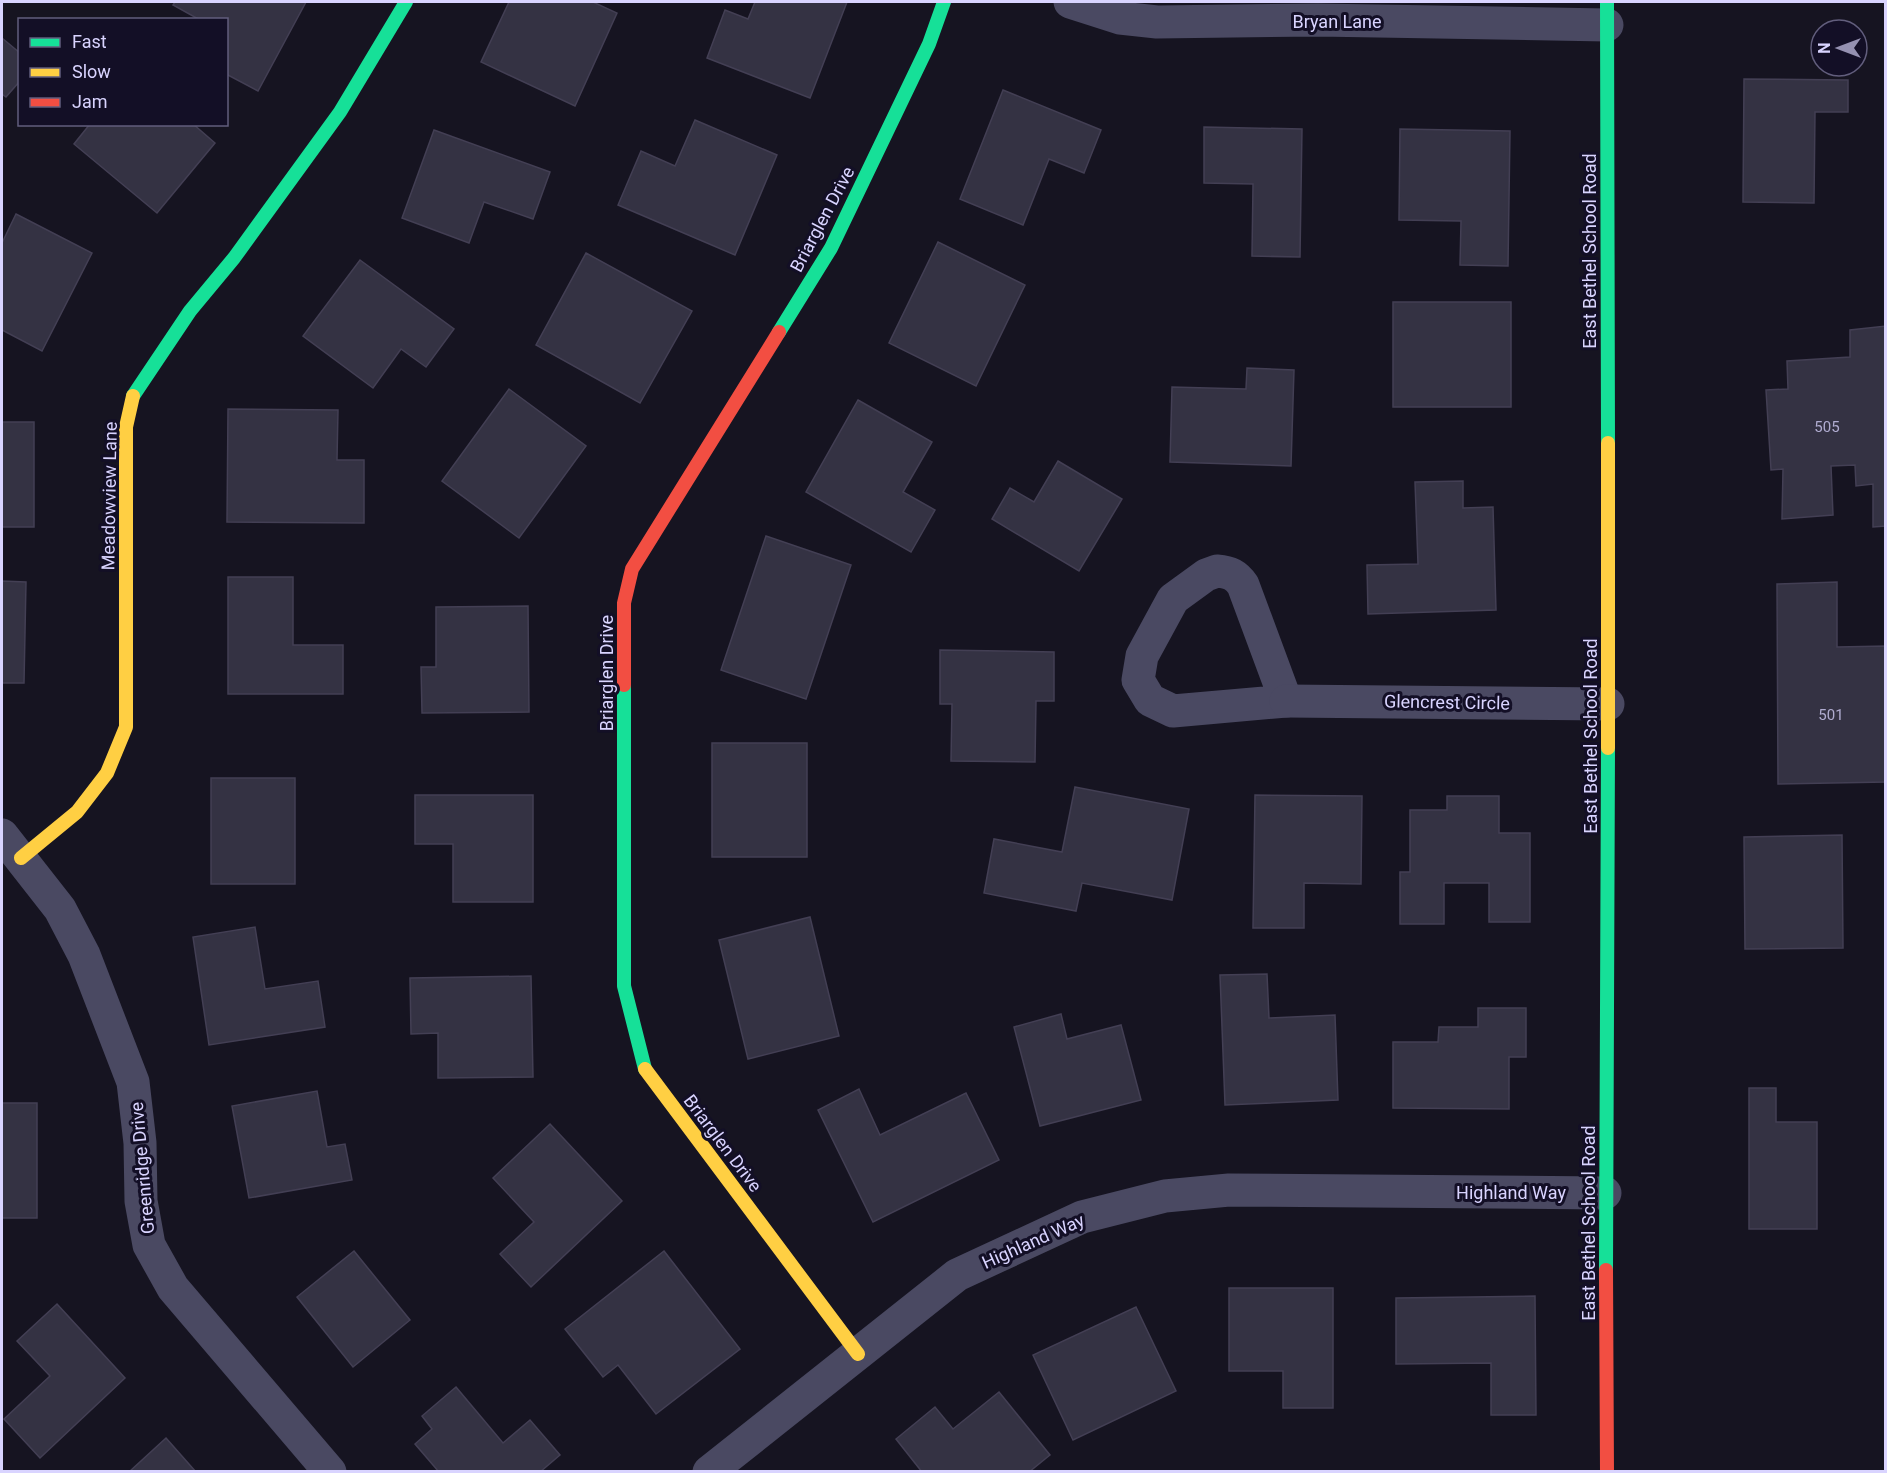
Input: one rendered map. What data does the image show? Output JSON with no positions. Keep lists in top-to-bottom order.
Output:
{
  "streets": {
    "street": [
      "Bryan Lane",
      "Briarglen Drive",
      "East Bethel School Road",
      "Meadowview Lane",
      "Glencrest Circle",
      "Greenridge Drive",
      "Highland Way"
    ]
  },
  "crossings": [
    ["Bryan Lane", "East Bethel School Road"],
    ["Briarglen Drive", "Highland Way"],
    ["East Bethel School Road", "Glencrest Circle"],
    ["East Bethel School Road", "Highland Way"],
    ["Meadowview Lane", "Greenridge Drive"]
  ],
  "house_numbers": ["505", "501"],
  "legend": ["Fast", "Slow", "Jam"],
  "north": "left"
}
